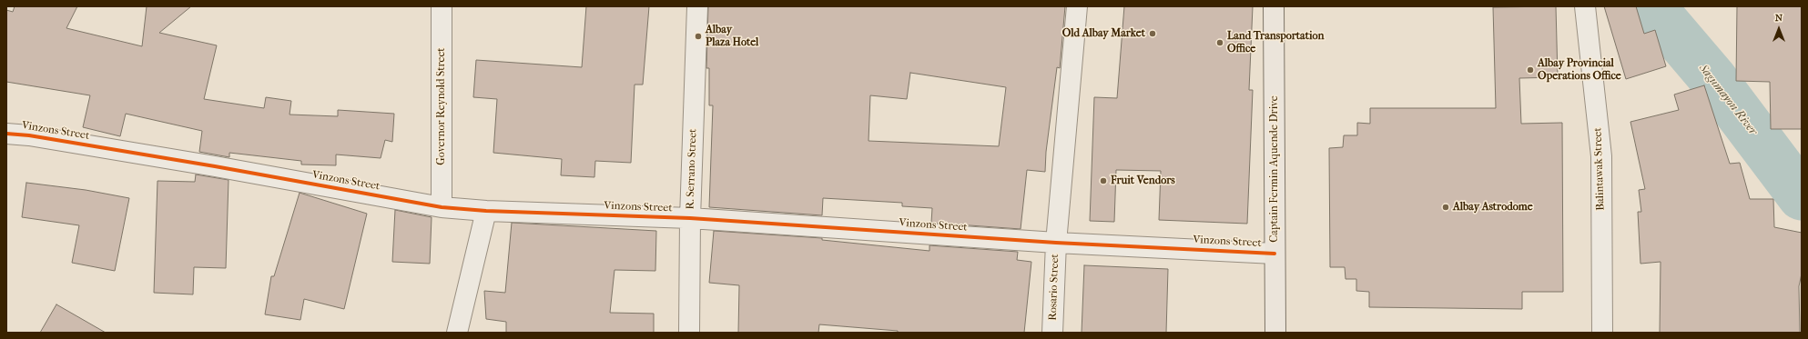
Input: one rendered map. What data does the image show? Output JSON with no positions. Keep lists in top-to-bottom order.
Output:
{
  "streets": {
    "main road": ["Captain Fermin Aquende Drive"],
    "street": [
      "Governor Reynold Street",
      "Vinzons Street",
      "R. Serrano Street",
      "Balintawak Street",
      "Rosario Street"
    ]
  },
  "crossings": [
    ["Governor Reynold Street", "Vinzons Street"],
    ["Vinzons Street", "R. Serrano Street"],
    ["Vinzons Street", "Captain Fermin Aquende Drive"],
    ["Vinzons Street", "Rosario Street"]
  ],
  "water": ["Sagumayon River"],
  "places": [
    "Old Albay Market",
    "Albay Plaza Hotel",
    "Land Transportation Office",
    "Albay Provincial Operations Office",
    "Fruit Vendors",
    "Albay Astrodome"
  ],
  "north": "top"
}
